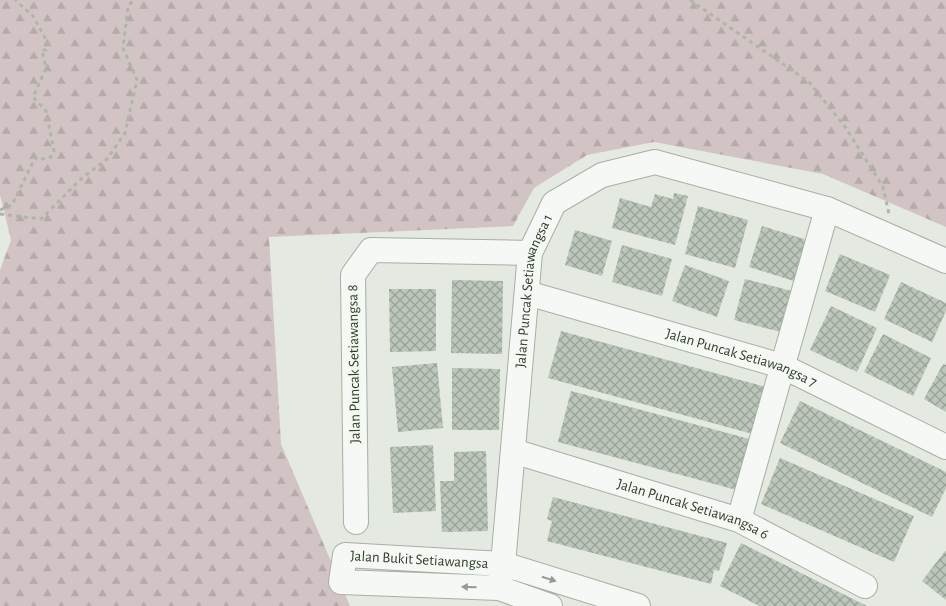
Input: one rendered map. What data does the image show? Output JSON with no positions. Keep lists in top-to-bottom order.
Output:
{
  "streets": {
    "street": [
      "Jalan Puncak Setiawangsa 1",
      "Jalan Puncak Setiawangsa 7",
      "Jalan Puncak Setiawangsa 8",
      "Jalan Puncak Setiawangsa 6",
      "Jalan Bukit Setiawangsa"
    ]
  },
  "crossings": [
    ["Jalan Puncak Setiawangsa 1", "Jalan Puncak Setiawangsa 7"],
    ["Jalan Puncak Setiawangsa 1", "Jalan Puncak Setiawangsa 8"],
    ["Jalan Puncak Setiawangsa 1", "Jalan Puncak Setiawangsa 6"],
    ["Jalan Puncak Setiawangsa 1", "Jalan Bukit Setiawangsa"]
  ]
}
